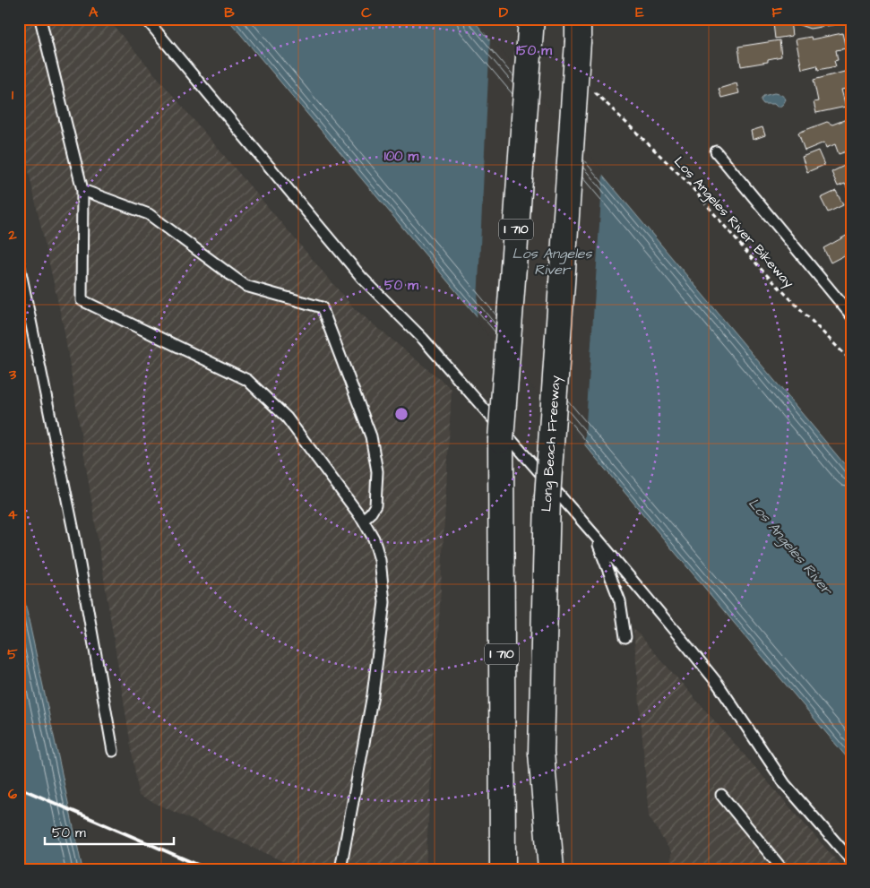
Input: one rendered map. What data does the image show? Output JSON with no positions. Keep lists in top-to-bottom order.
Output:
{
  "streets": {
    "highway": ["I 710", "Long Beach Freeway"],
    "path": ["Los Angeles River Bikeway"]
  },
  "water": ["Los Angeles River"],
  "scale_bar": "50 m",
  "grid": {
    "columns": [
      "A",
      "B",
      "C",
      "D",
      "E",
      "F"
    ],
    "rows": [
      "1",
      "2",
      "3",
      "4",
      "5",
      "6"
    ]
  },
  "rings": ["150 m", "100 m", "50 m"]
}
